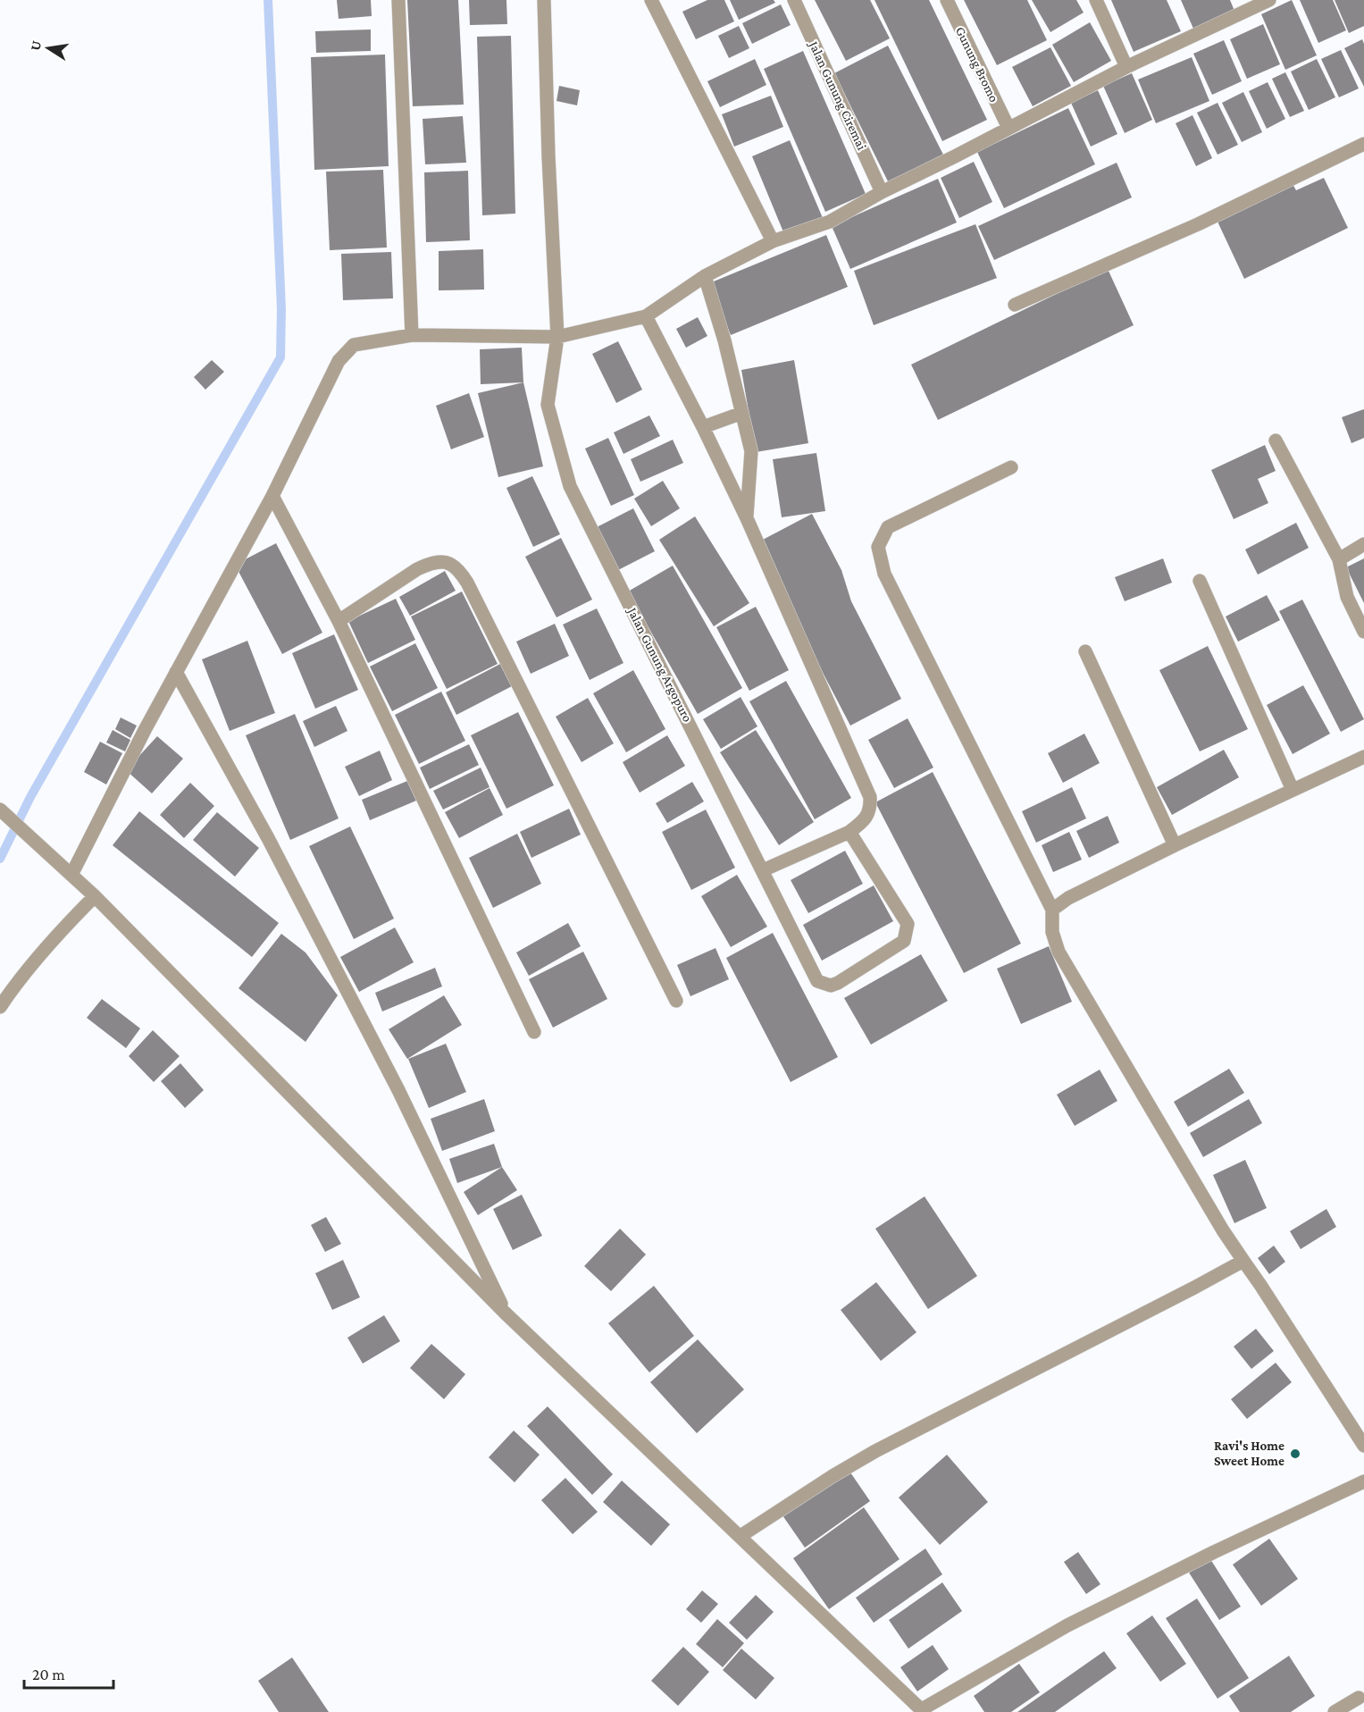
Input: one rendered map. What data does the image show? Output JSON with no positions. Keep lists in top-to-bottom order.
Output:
{
  "streets": {
    "street": ["Gunung Bromo", "Jalan Gunung Ciremai", "Jalan Gunung Argopuro"]
  },
  "places": ["Ravi's Home Sweet Home"],
  "scale_bar": "20 m",
  "north": "left"
}
